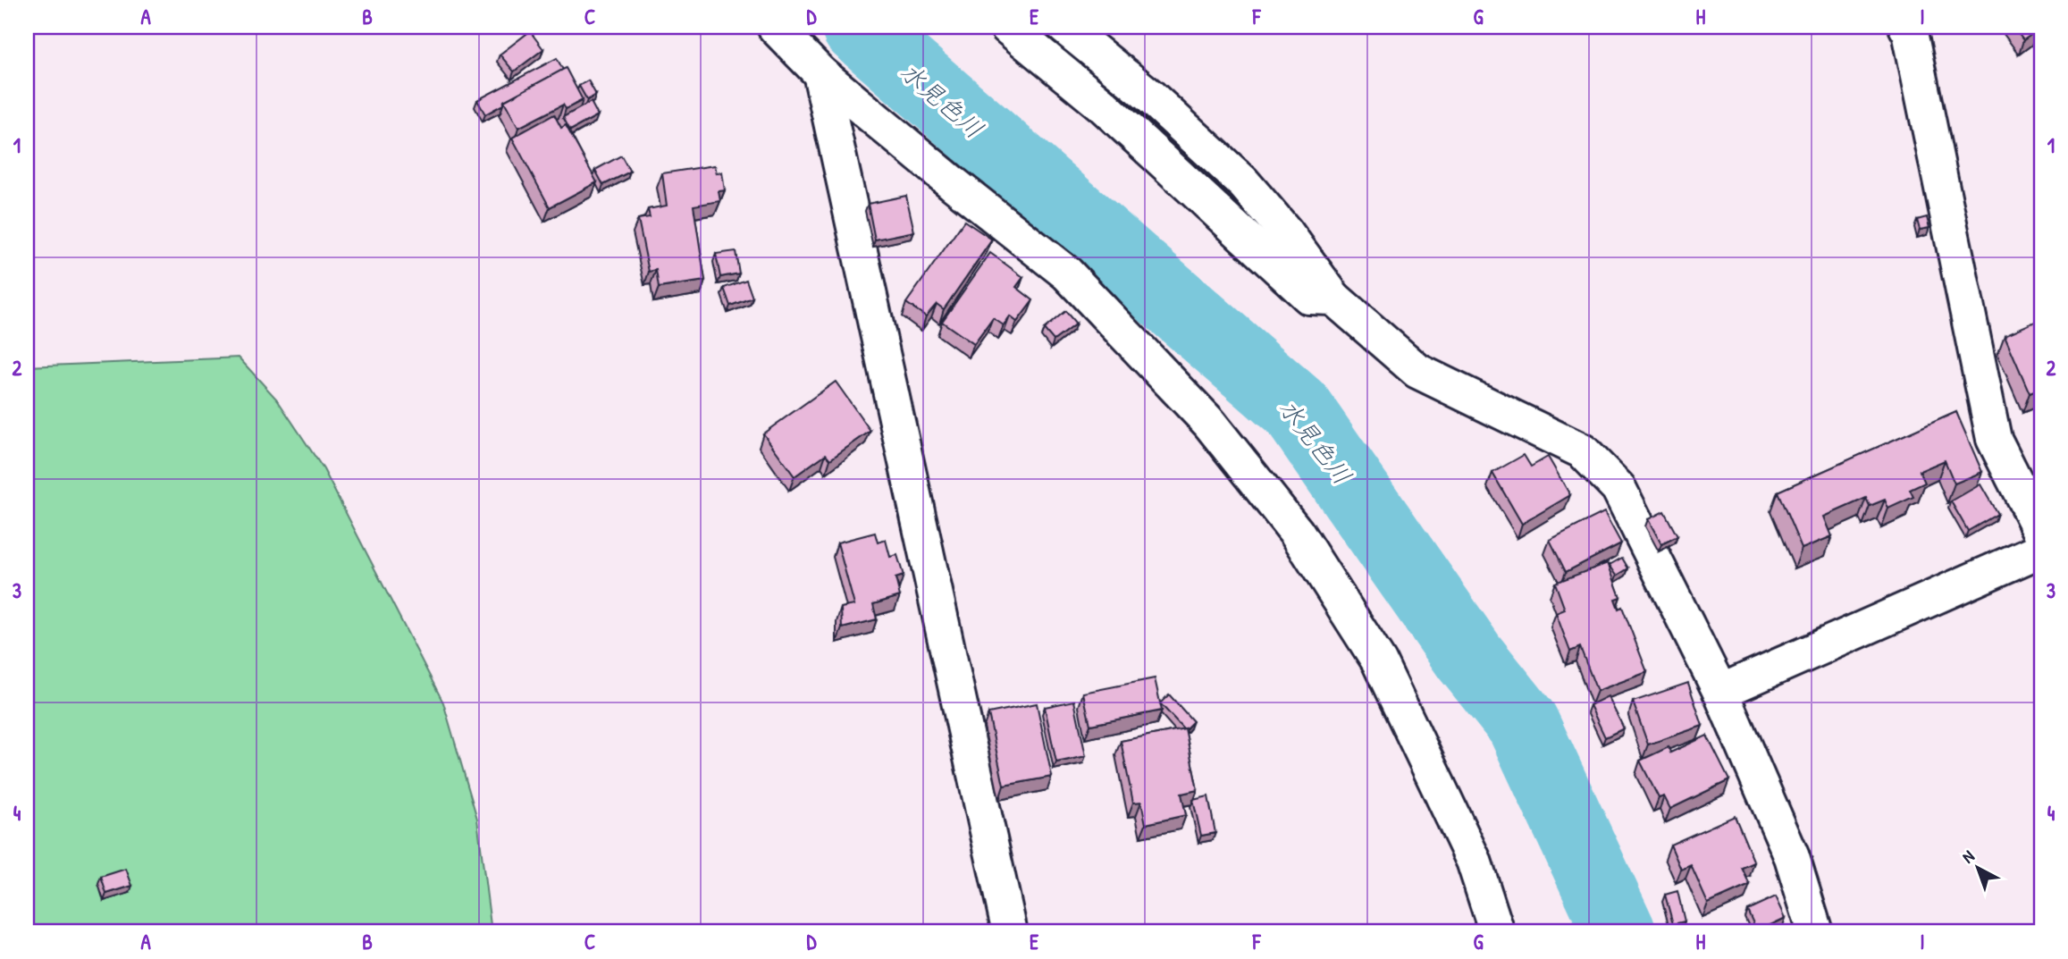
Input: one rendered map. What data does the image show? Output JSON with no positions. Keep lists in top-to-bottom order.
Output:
{
  "water": ["水見色川"],
  "north": "top left",
  "grid": {
    "columns": [
      "A",
      "B",
      "C",
      "D",
      "E",
      "F",
      "G",
      "H",
      "I"
    ],
    "rows": [
      "1",
      "2",
      "3",
      "4"
    ]
  }
}
